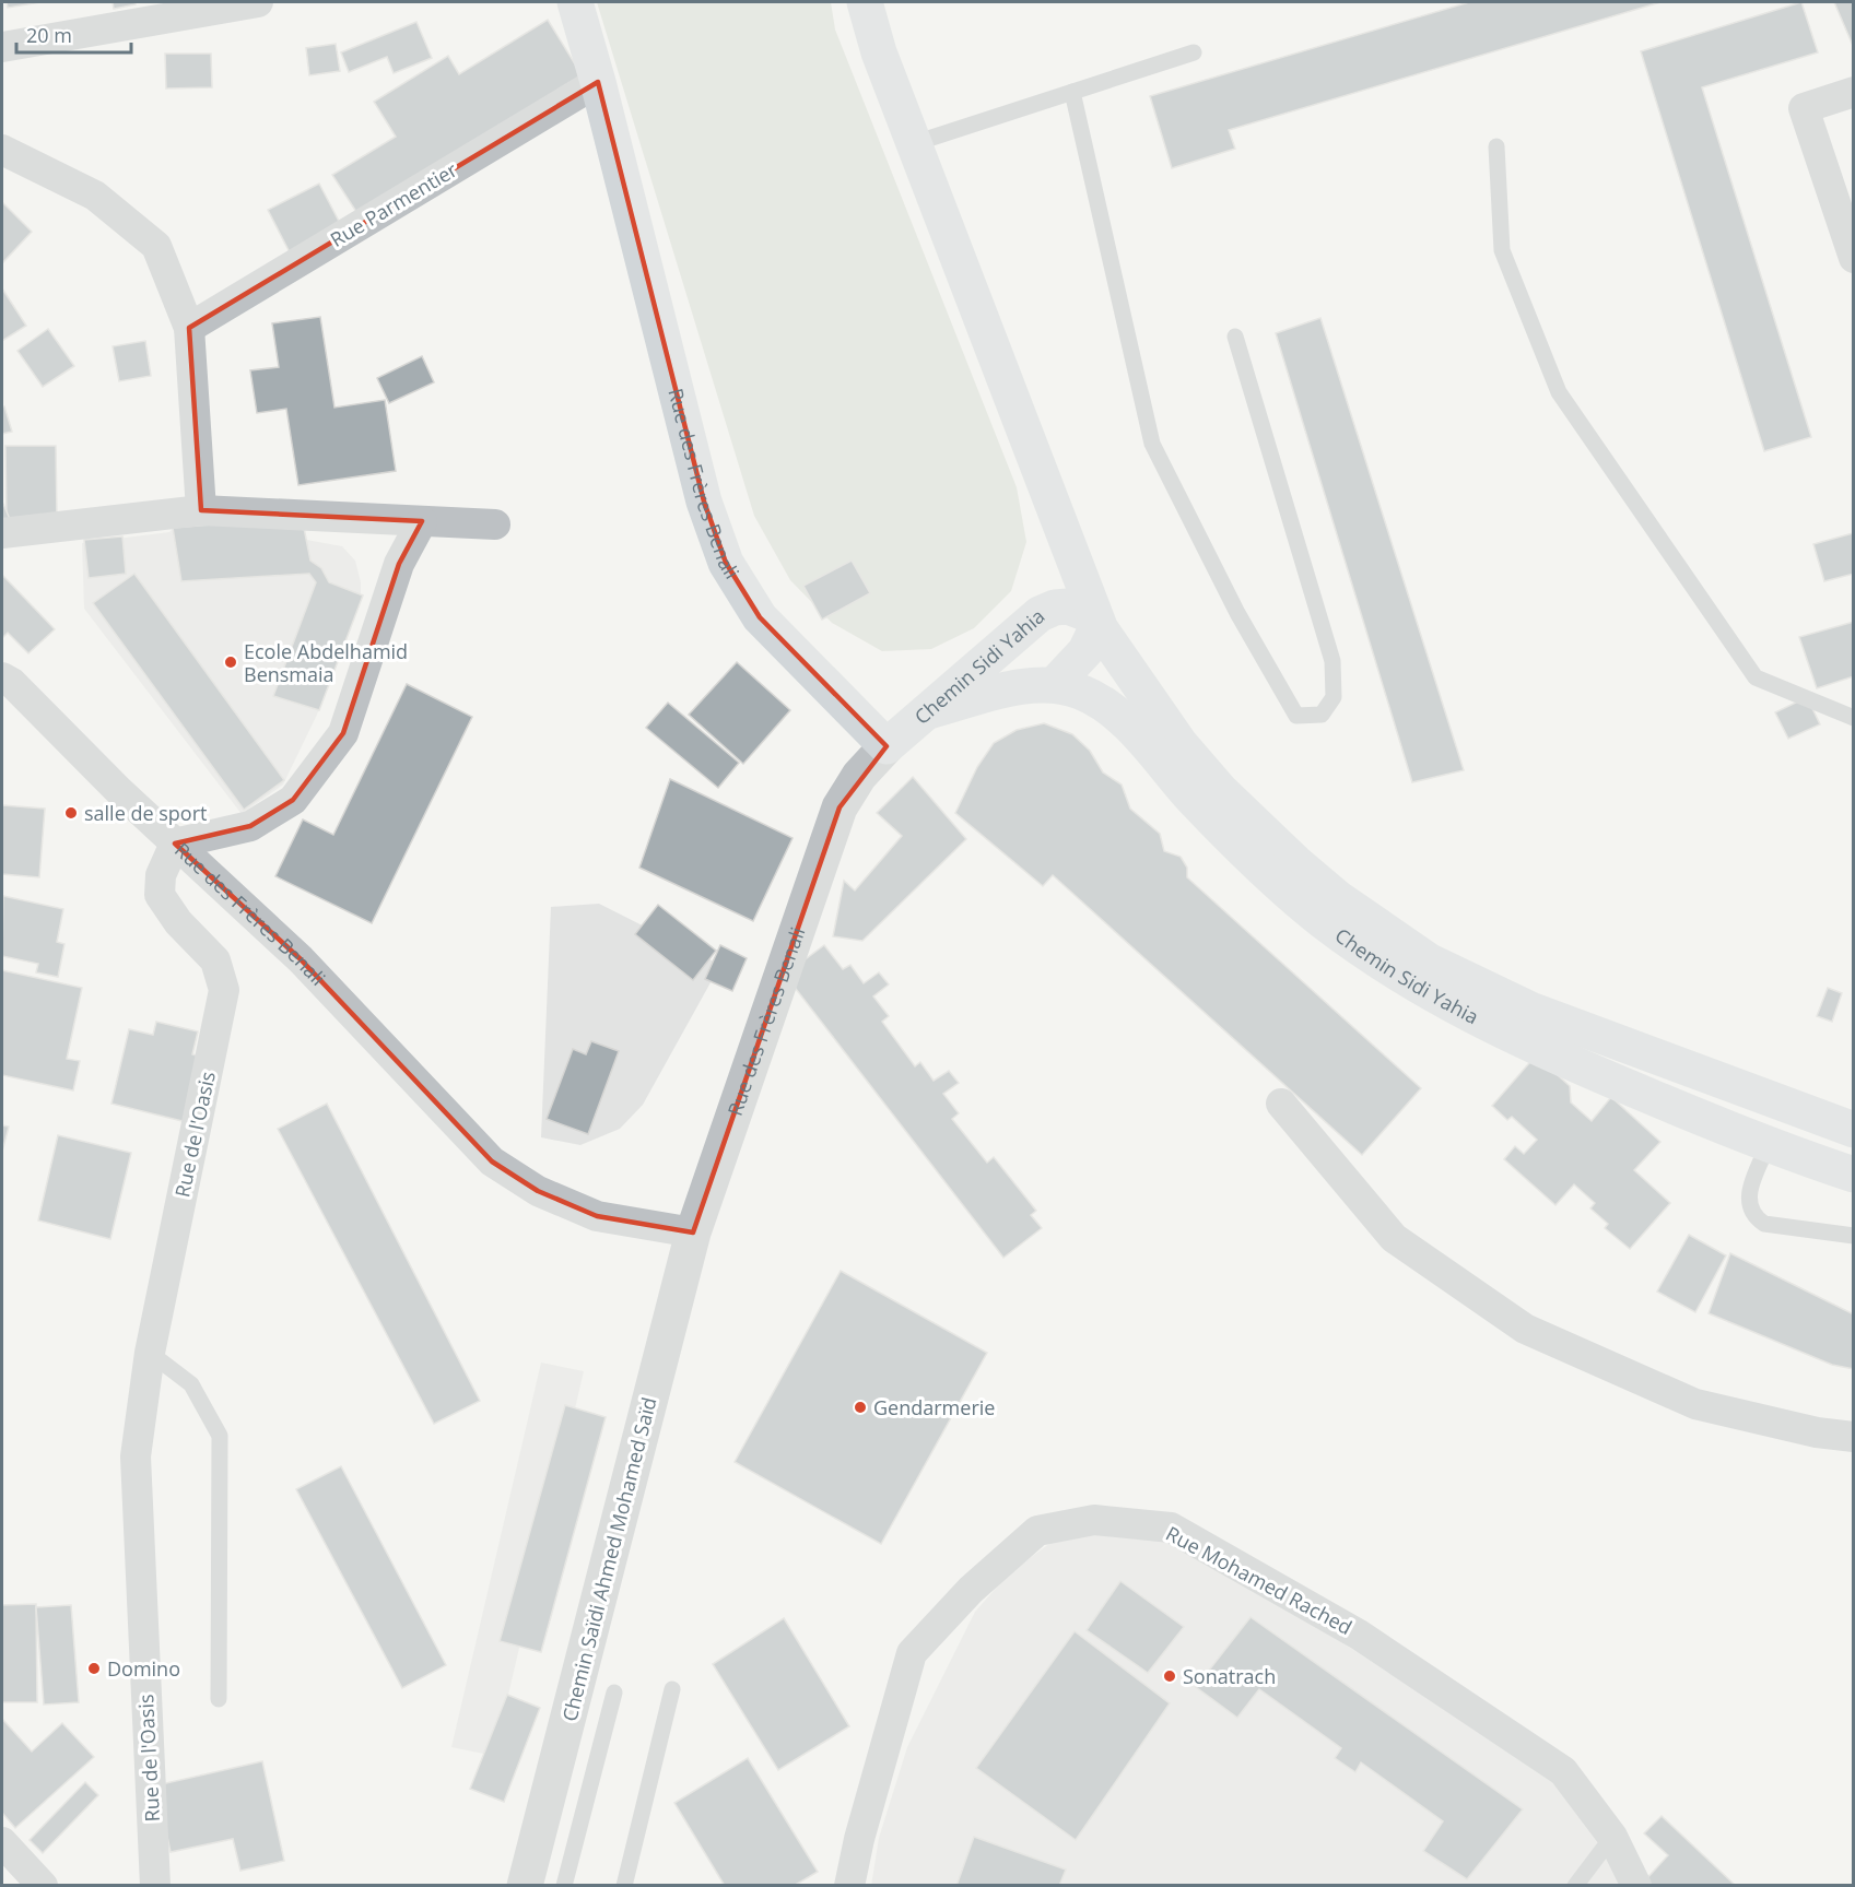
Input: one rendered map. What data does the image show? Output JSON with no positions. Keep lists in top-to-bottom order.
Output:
{
  "streets": {
    "main road": ["Rue des Frères Benali", "Chemin Sidi Yahia"],
    "street": [
      "Rue Parmentier",
      "Rue de l'Oasis",
      "Chemin Saïdi Ahmed Mohamed Saïd",
      "Rue Mohamed Rached"
    ]
  },
  "crossings": [
    ["Rue Parmentier", "Rue des Frères Benali"],
    ["Rue des Frères Benali", "Rue de l'Oasis"],
    ["Rue des Frères Benali", "Chemin Saïdi Ahmed Mohamed Saïd"]
  ],
  "places": [
    "Ecole Abdelhamid Bensmaia",
    "salle de sport",
    "Gendarmerie",
    "Domino",
    "Sonatrach"
  ],
  "scale_bar": "20 m"
}
